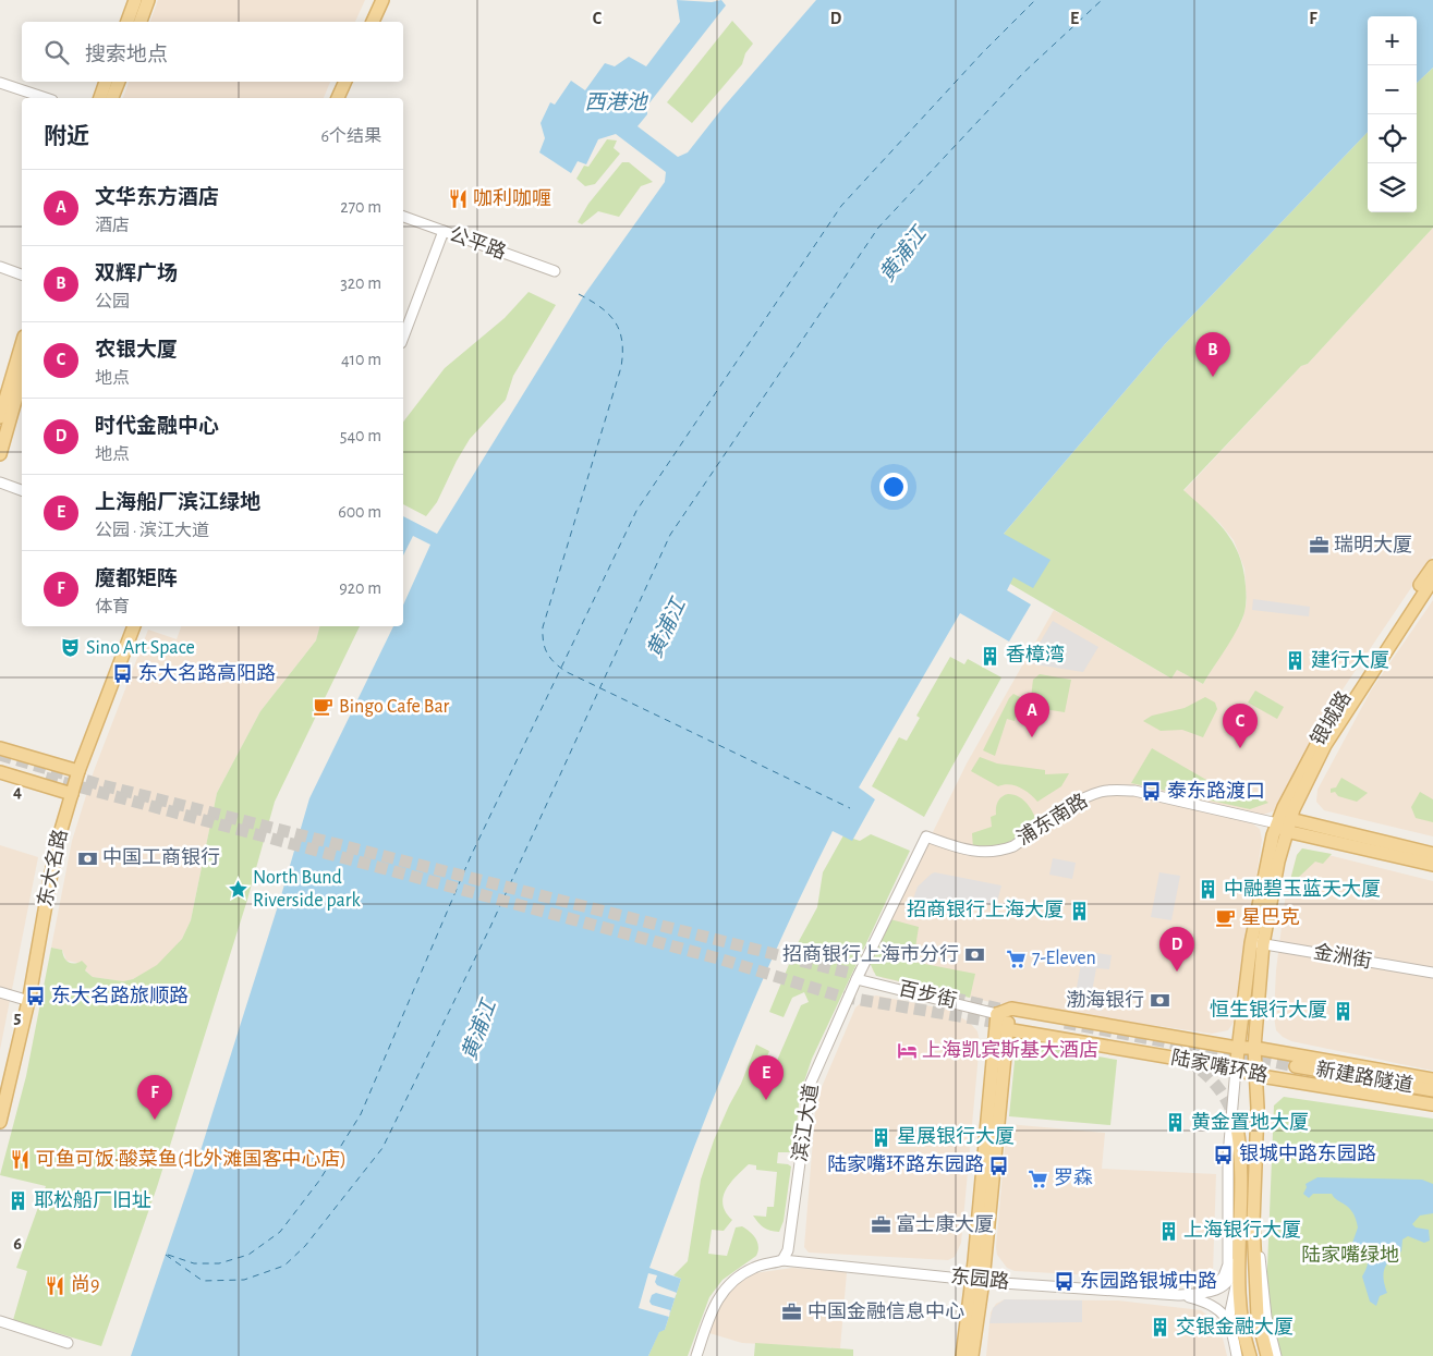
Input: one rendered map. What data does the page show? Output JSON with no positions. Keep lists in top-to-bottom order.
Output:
{
  "streets": {
    "main road": [
      "银城路",
      "浦东南路",
      "东大名路",
      "陆家嘴环路",
      "新建路隧道"
    ],
    "street": [
      "公平路",
      "金洲街",
      "百步街",
      "滨江大道",
      "东园路"
    ]
  },
  "crossings": [
    ["银城路", "浦东南路"],
    ["银城路", "金洲街"],
    ["浦东南路", "滨江大道"],
    ["百步街", "滨江大道"],
    ["滨江大道", "东园路"]
  ],
  "water": ["西港池", "黄浦江"],
  "parks": ["陆家嘴绿地"],
  "places": {
    "restaurant": ["咖利咖喱", "可鱼可饭·酸菜鱼(北外滩国客中心店)", "尚9"],
    "office": ["瑞明大厦", "富士康大厦", "中国金融信息中心"],
    "theatre": ["Sino Art Space"],
    "building": [
      "香樟湾",
      "建行大厦",
      "中融碧玉蓝天大厦",
      "招商银行上海大厦",
      "恒生银行大厦",
      "黄金置地大厦",
      "星展银行大厦",
      "耶松船厂旧址",
      "上海银行大厦",
      "交银金融大厦"
    ],
    "bus stop": [
      "东大名路高阳路",
      "泰东路渡口",
      "东大名路旅顺路",
      "银城中路东园路",
      "陆家嘴环路东园路",
      "东园路银城中路"
    ],
    "cafe": ["Bingo Cafe Bar", "星巴克"],
    "bank": ["中国工商银行", "招商银行上海市分行", "渤海银行"],
    "place": ["North Bund Riverside park"],
    "supermarket": ["7-Eleven", "罗森"],
    "hotel": ["上海凯宾斯基大酒店"]
  },
  "page": {
    "map_buttons": ["+", "−"],
    "search": "搜索地点",
    "heading": ["附近", "6个结果"],
    "list": [
      {
        "mark": "A",
        "name": "文华东方酒店",
        "note": "酒店",
        "value": "270 m"
      },
      {
        "mark": "B",
        "name": "双辉广场",
        "note": "公园",
        "value": "320 m"
      },
      {
        "mark": "C",
        "name": "农银大厦",
        "note": "地点",
        "value": "410 m"
      },
      {
        "mark": "D",
        "name": "时代金融中心",
        "note": "地点",
        "value": "540 m"
      },
      {
        "mark": "E",
        "name": "上海船厂滨江绿地",
        "note": "公园 · 滨江大道",
        "value": "600 m"
      },
      {
        "mark": "F",
        "name": "魔都矩阵",
        "note": "体育",
        "value": "920 m"
      }
    ],
    "pins": [
      "B",
      "A",
      "C",
      "D",
      "E",
      "F"
    ]
  },
  "grid": {
    "columns": [
      "C",
      "D",
      "E",
      "F"
    ],
    "rows": ["4", "5", "6"]
  }
}
